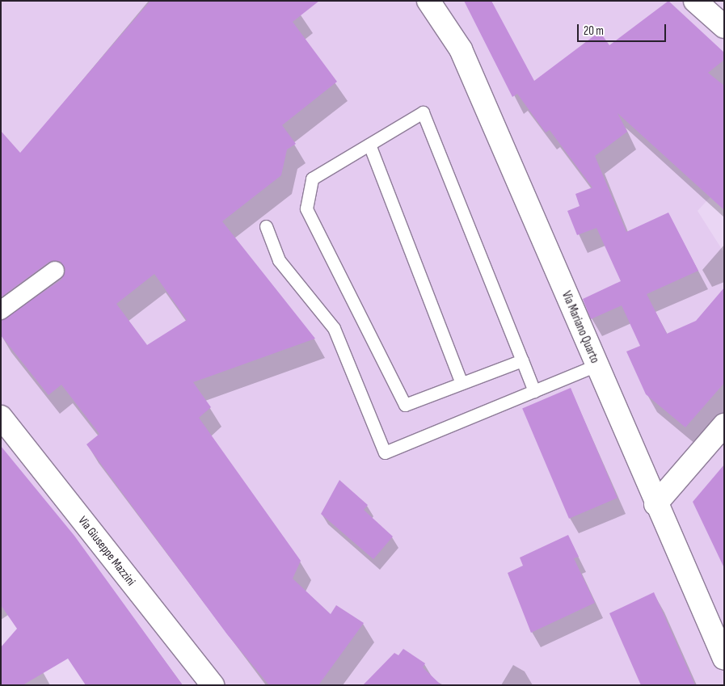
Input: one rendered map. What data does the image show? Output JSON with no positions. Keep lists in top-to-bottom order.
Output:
{
  "streets": {
    "street": ["Via Mariano Quarto", "Via Giuseppe Mazzini"]
  },
  "scale_bar": "20 m"
}
